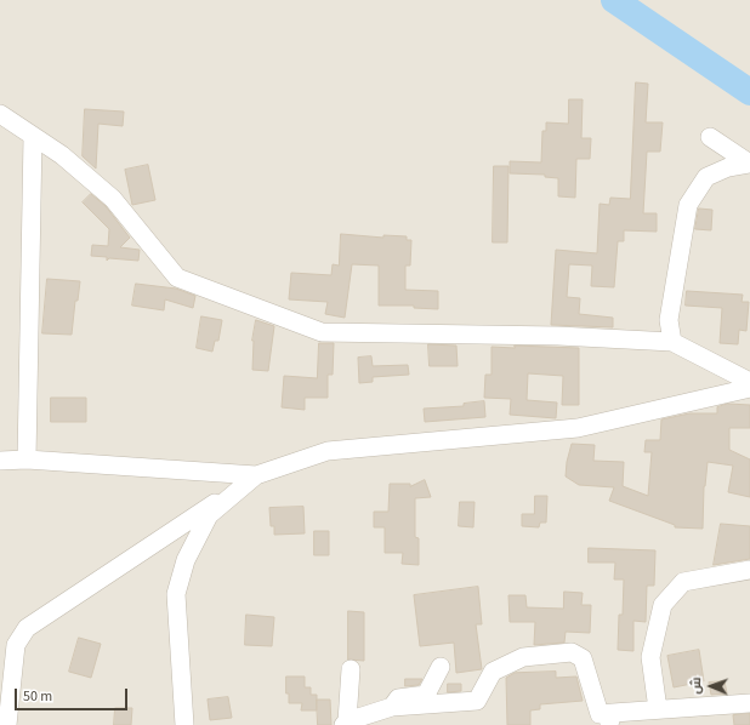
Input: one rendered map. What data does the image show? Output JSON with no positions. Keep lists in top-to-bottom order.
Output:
{
  "scale_bar": "50 m",
  "north": "left"
}
